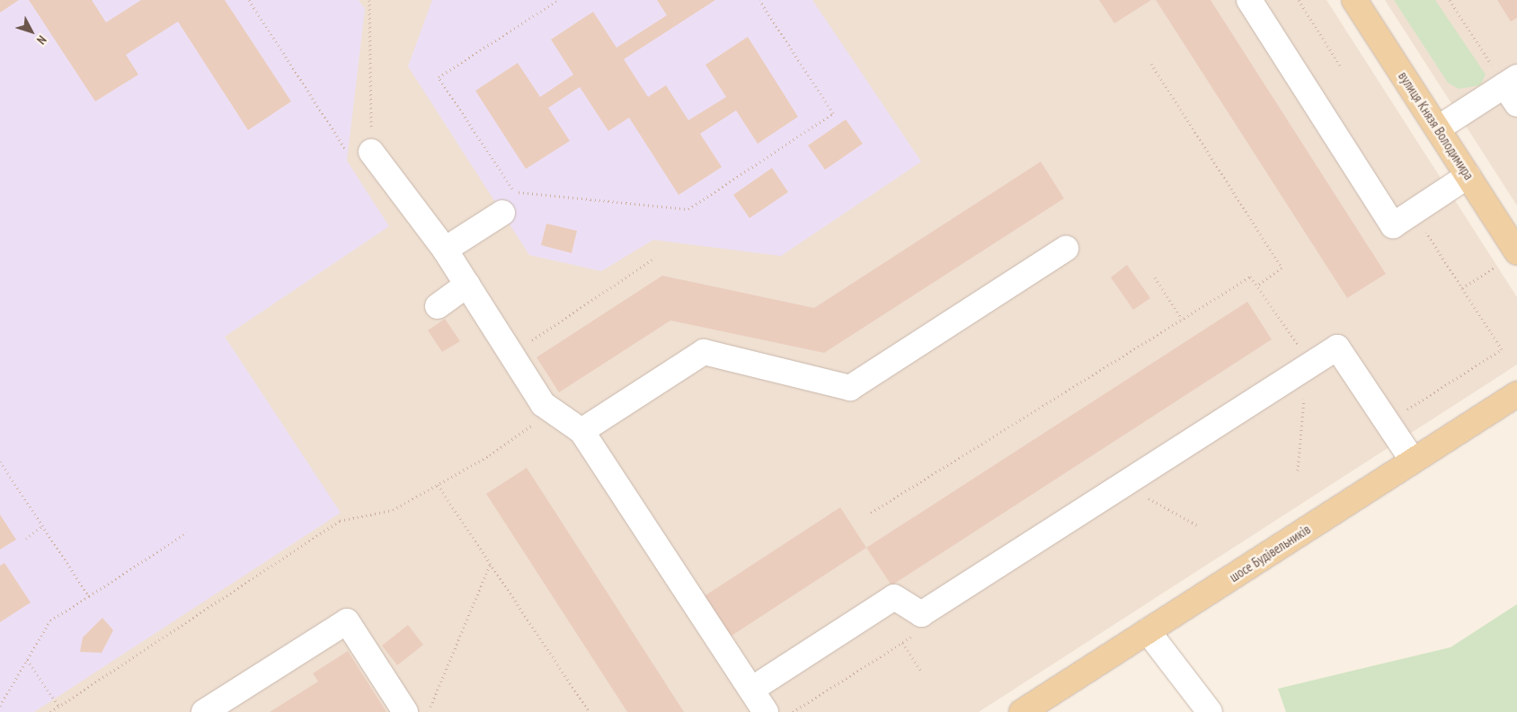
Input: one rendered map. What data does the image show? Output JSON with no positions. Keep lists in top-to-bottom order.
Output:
{
  "streets": {
    "main road": ["вулиця Князя Володимира", "шосе Будівельників"]
  },
  "north": "bottom right"
}
